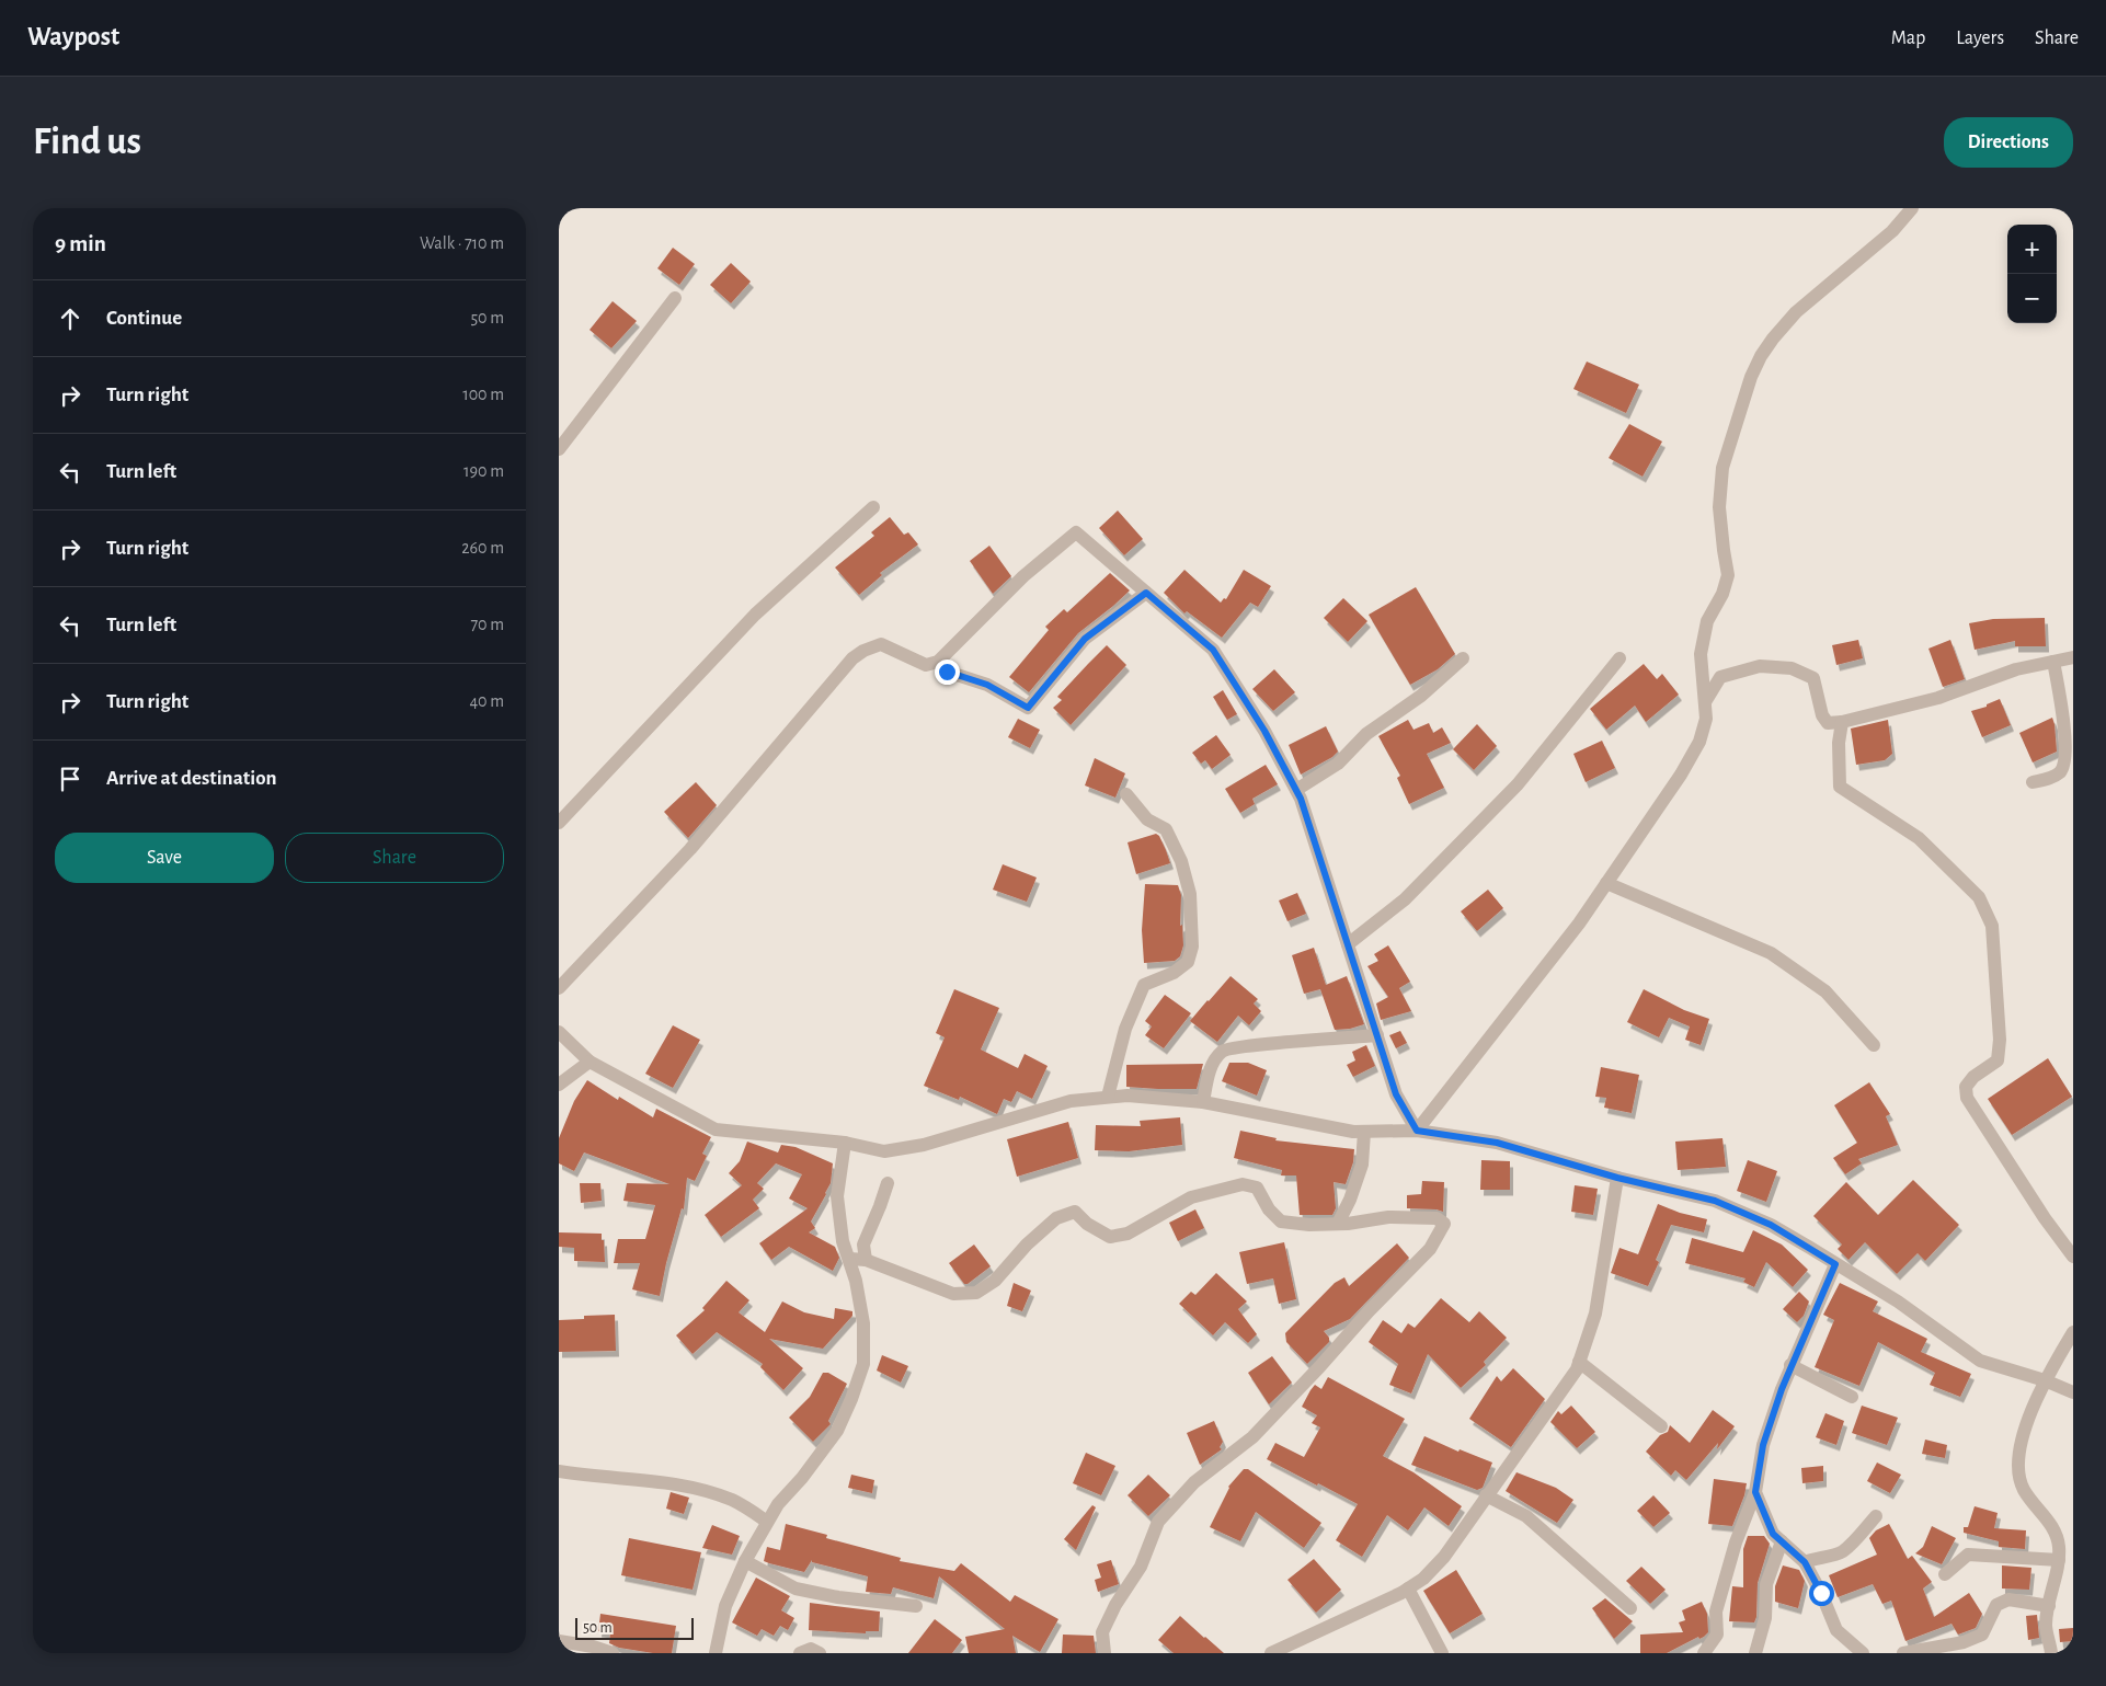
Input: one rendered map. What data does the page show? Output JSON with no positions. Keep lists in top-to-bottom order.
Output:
{
  "scale_bar": "50 m",
  "page": {
    "header": "Waypost",
    "nav": ["Map", "Layers", "Share"],
    "buttons": [
      "Directions",
      ["Save", "Share"]
    ],
    "title": "Find us",
    "heading": ["9 min", "Walk · 710 m"],
    "map_buttons": ["+", "−"],
    "list": [
      ["Continue", "50 m"],
      ["Turn right", "100 m"],
      ["Turn left", "190 m"],
      ["Turn right", "260 m"],
      ["Turn left", "70 m"],
      ["Turn right", "40 m"],
      "Arrive at destination"
    ],
    "scale": "50 m"
  }
}
